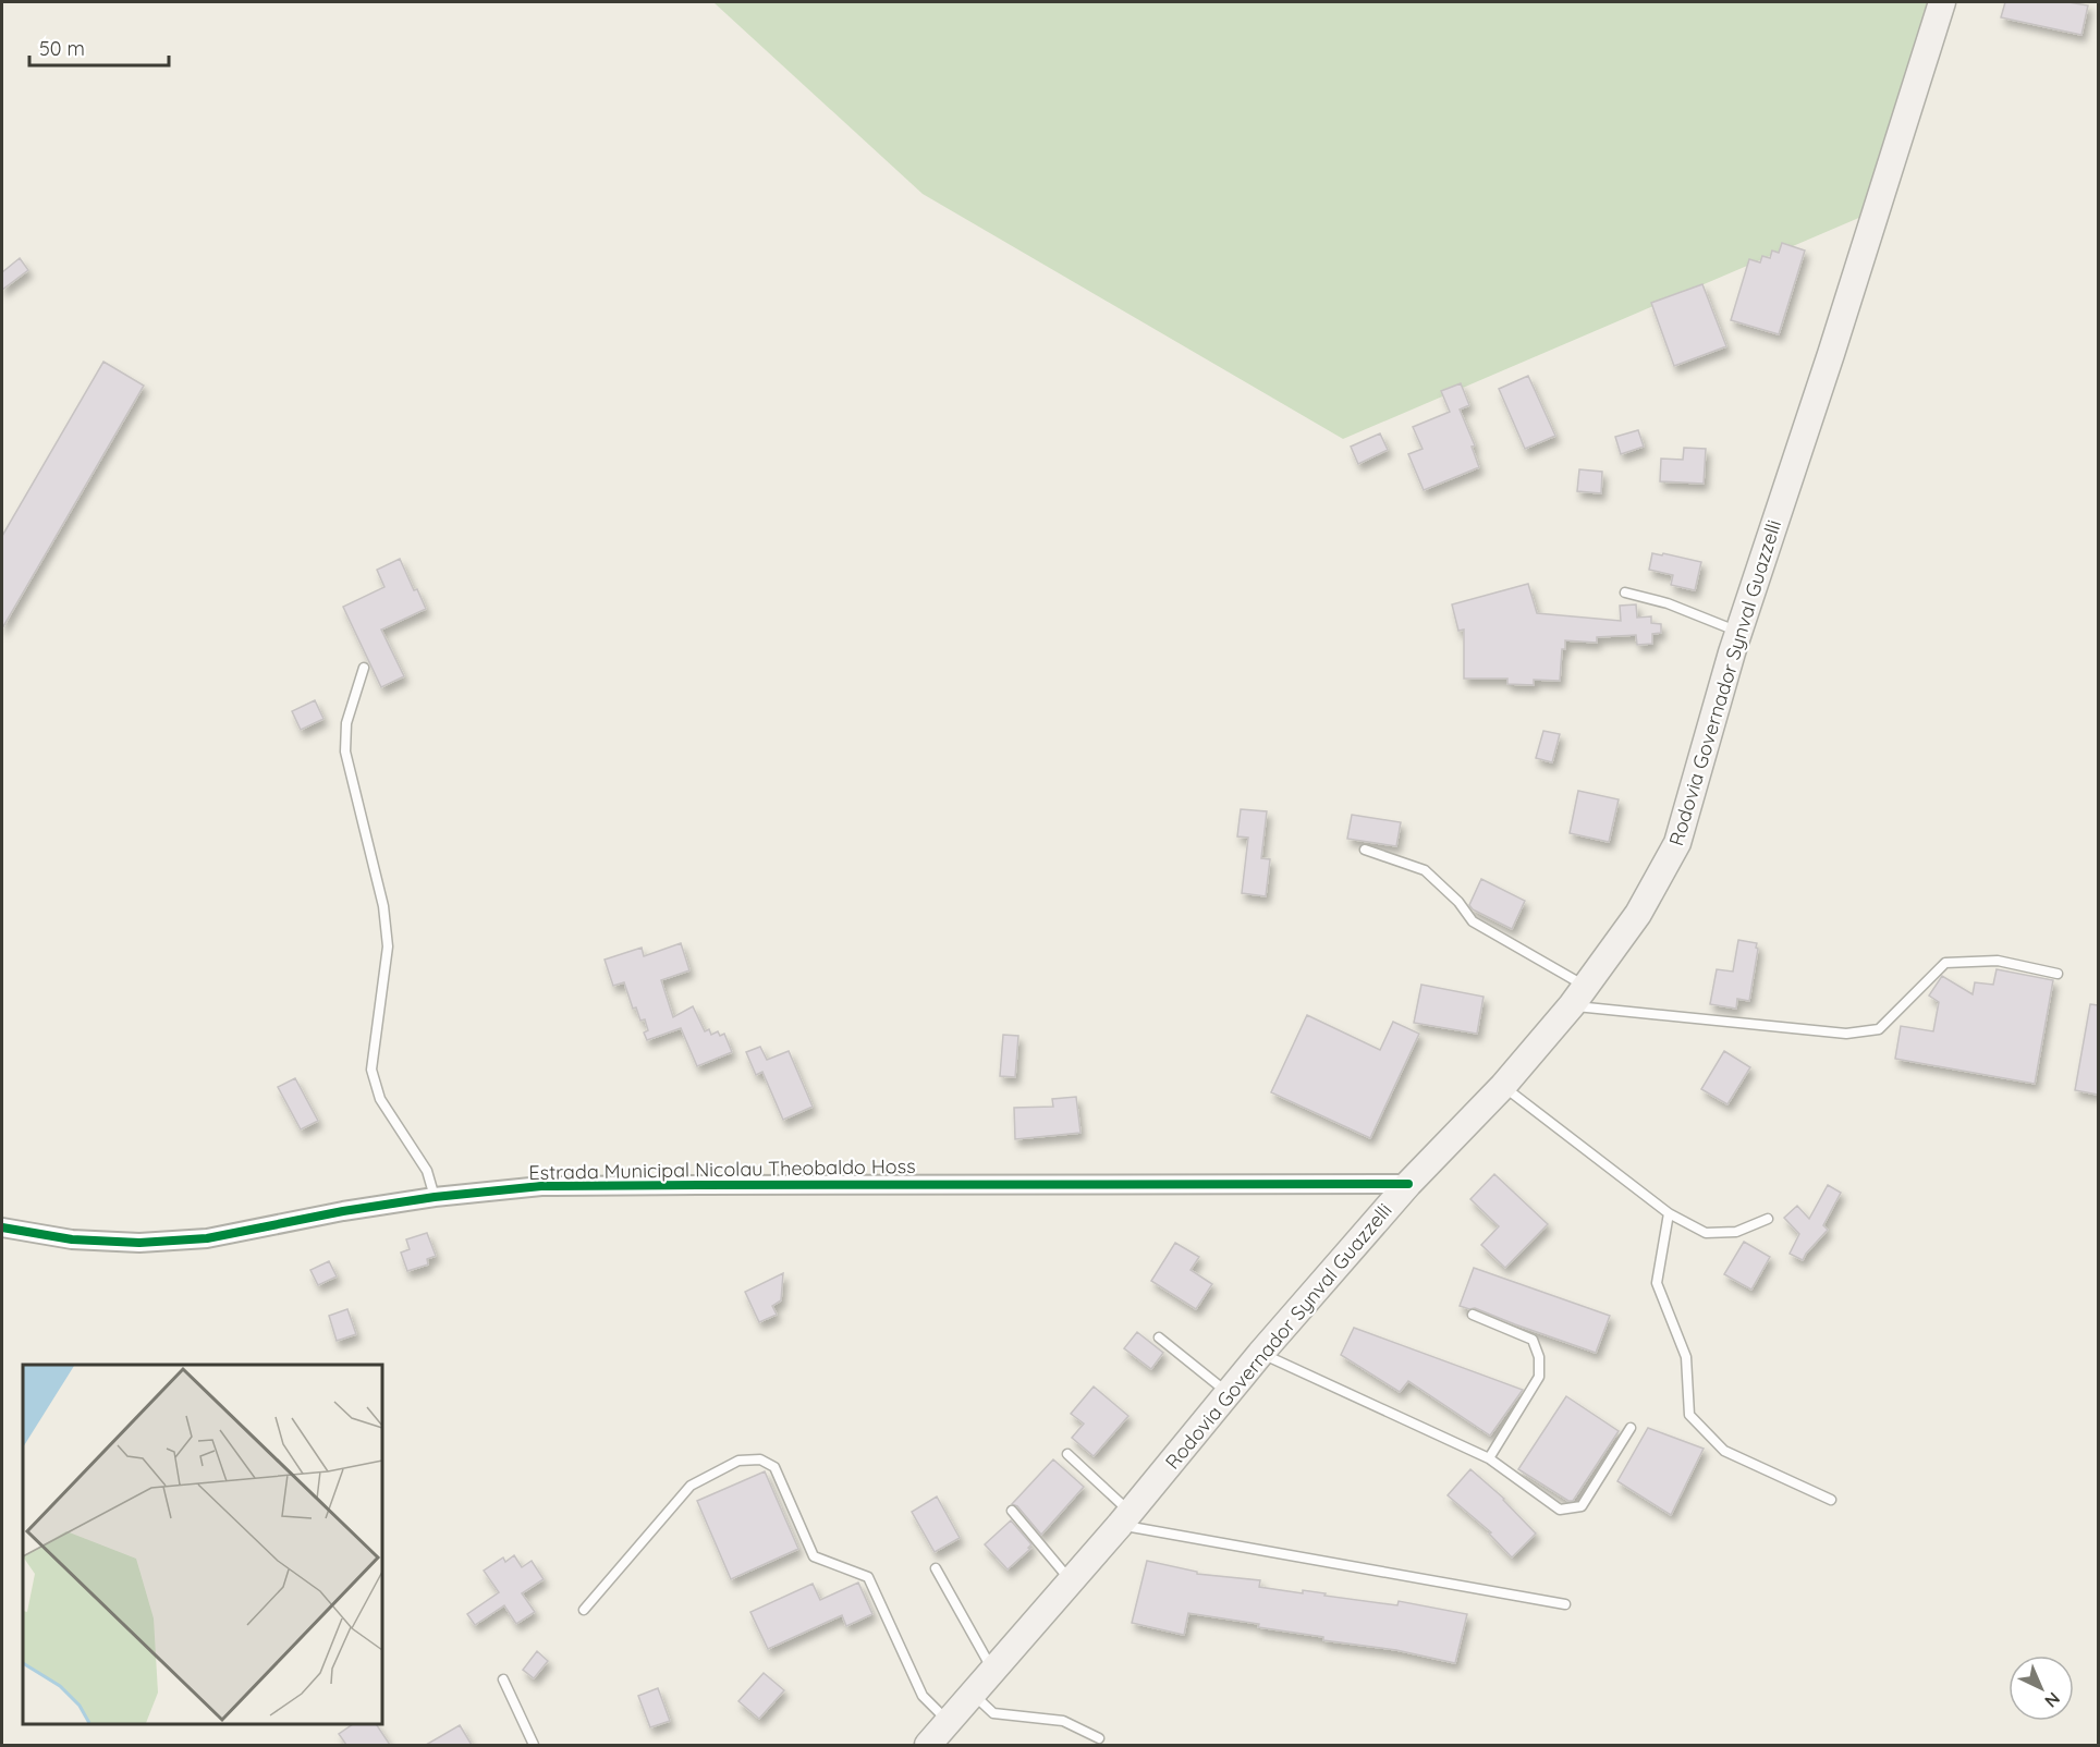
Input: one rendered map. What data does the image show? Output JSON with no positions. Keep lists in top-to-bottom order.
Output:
{
  "streets": {
    "main road": ["Rodovia Governador Synval Guazzelli"],
    "street": ["Estrada Municipal Nicolau Theobaldo Hoss"]
  },
  "crossings": [
    ["Rodovia Governador Synval Guazzelli", "Estrada Municipal Nicolau Theobaldo Hoss"]
  ],
  "scale_bar": "50 m",
  "north": "bottom right"
}
